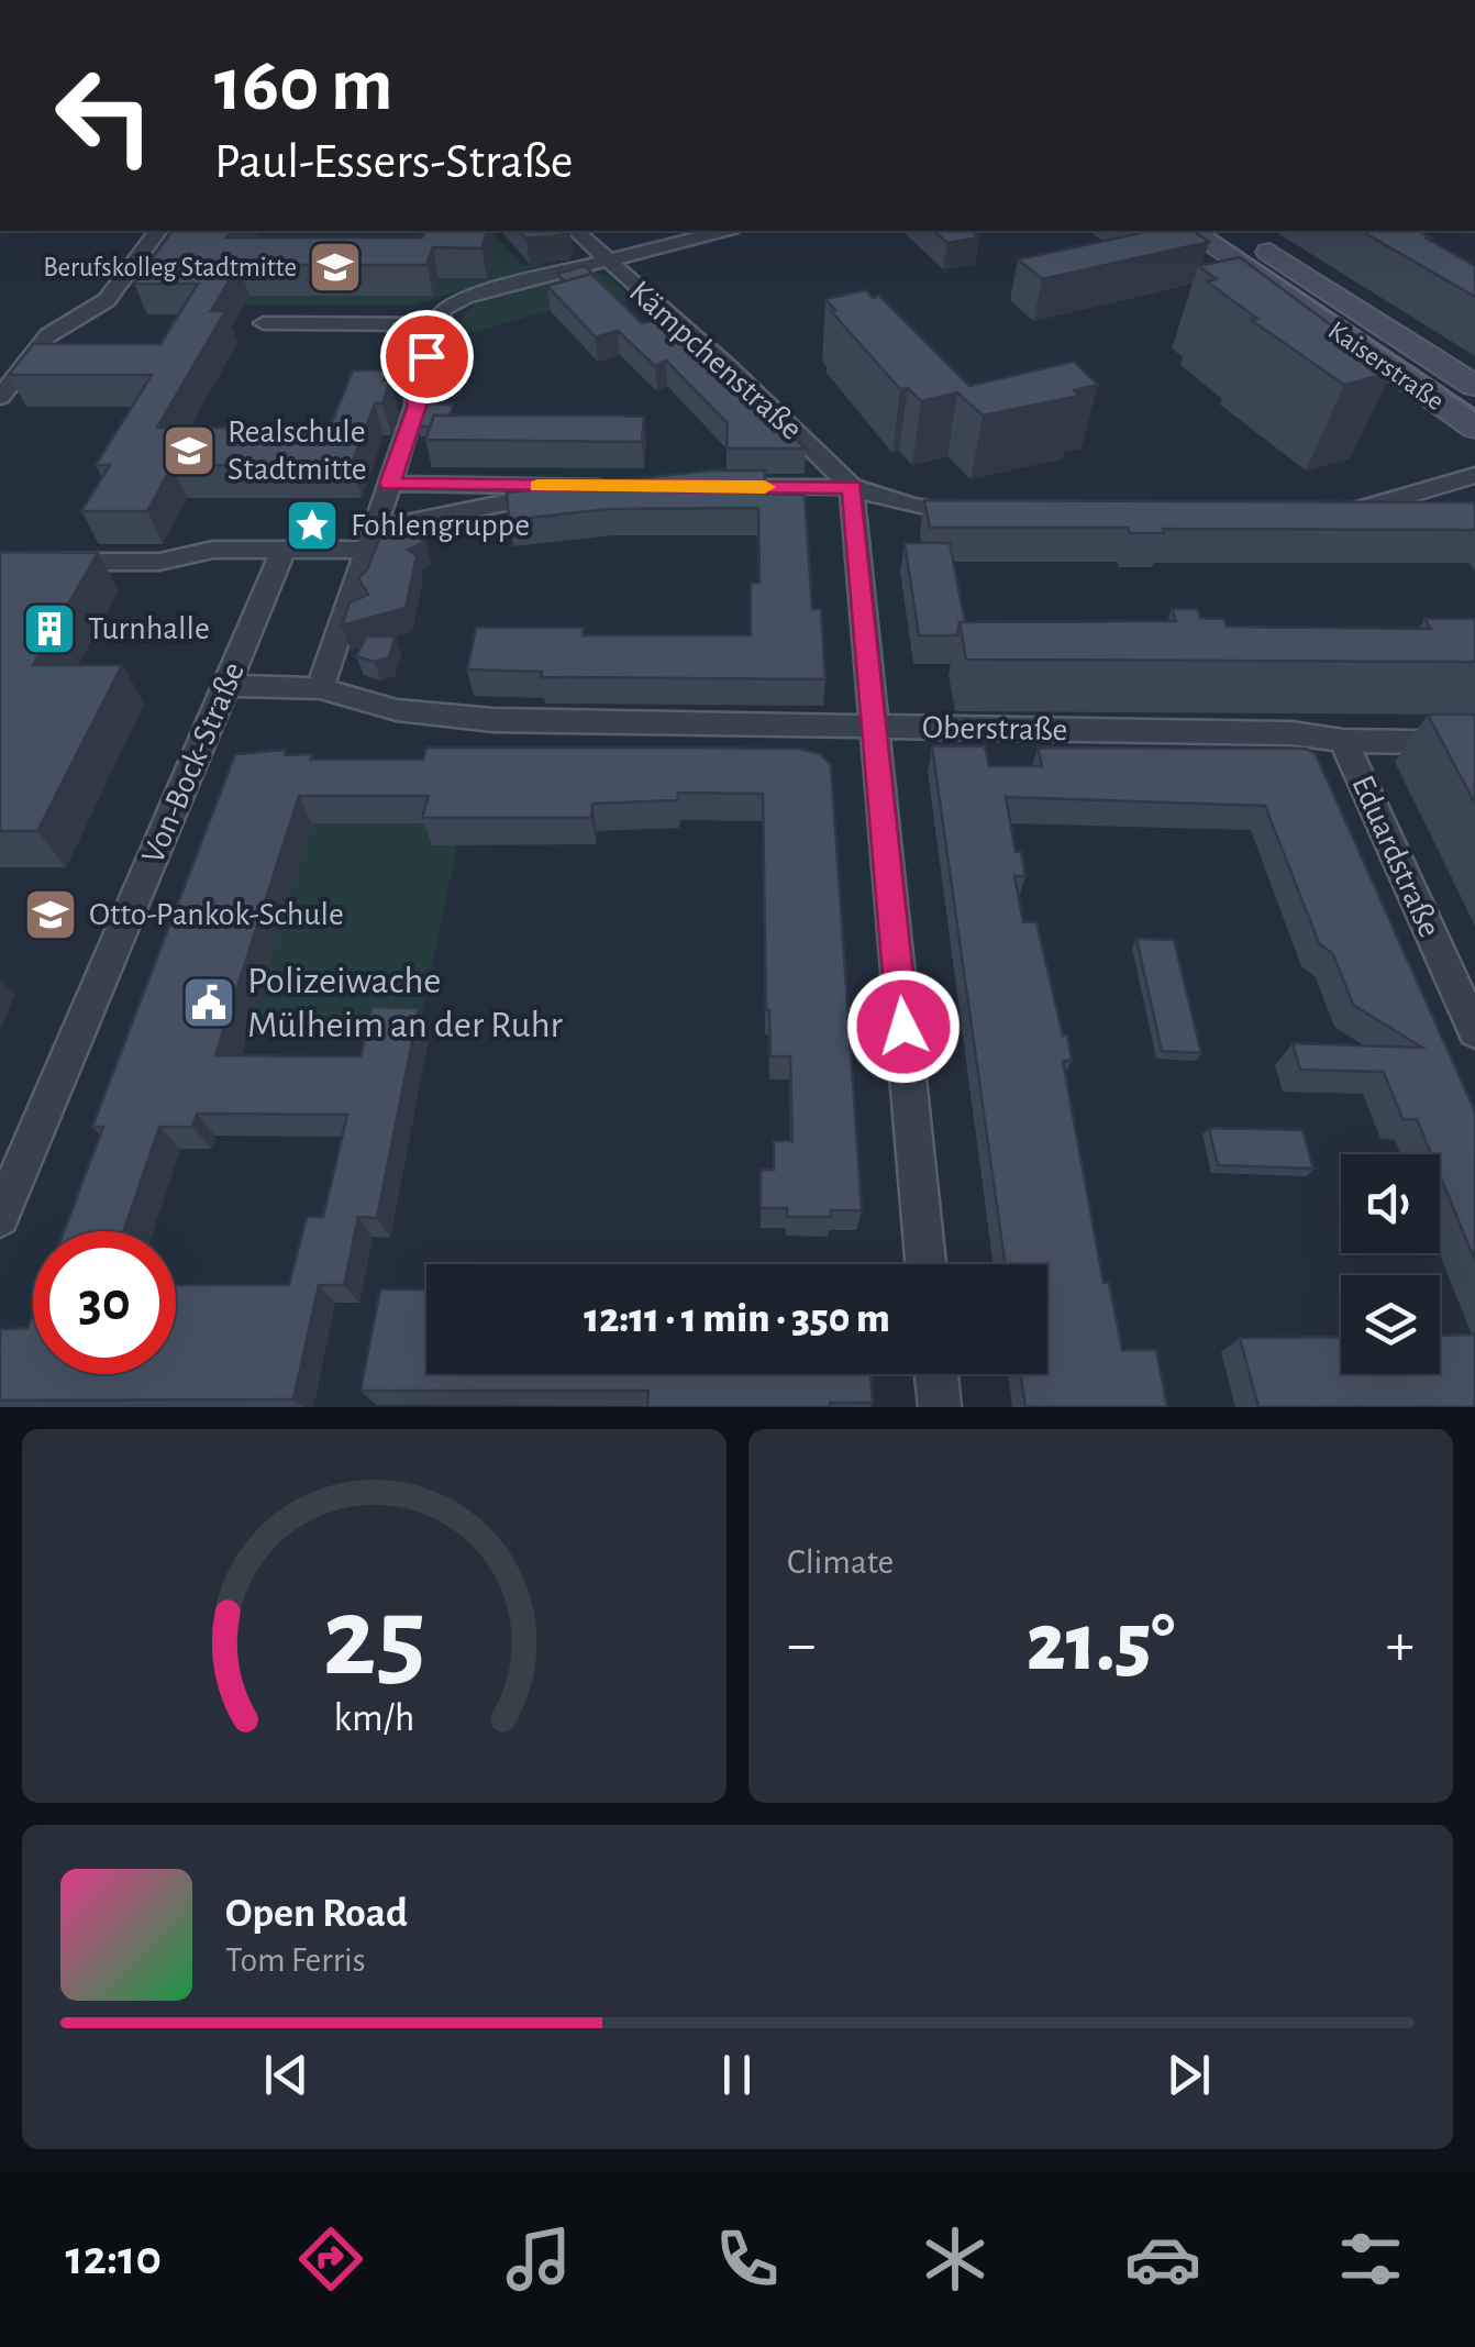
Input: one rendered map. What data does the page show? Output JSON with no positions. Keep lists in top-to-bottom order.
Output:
{
  "streets": {
    "main road": ["Kaiserstraße"],
    "street": [
      "Kämpchenstraße",
      "Oberstraße",
      "Von-Bock-Straße",
      "Eduardstraße"
    ]
  },
  "crossings": [
    ["Oberstraße", "Von-Bock-Straße"],
    ["Oberstraße", "Eduardstraße"]
  ],
  "places": {
    "school or university": ["Berufskolleg Stadtmitte", "Realschule Stadtmitte", "Otto-Pankok-Schule"],
    "place": ["Fohlengruppe"],
    "building": ["Turnhalle"],
    "public building": ["Polizeiwache Mülheim an der Ruhr"]
  },
  "page": {
    "turn": ["160 m", "Paul-Essers-Straße"],
    "limit": "30",
    "trip": "12:11 · 1 min · 350 m",
    "tile": "Climate",
    "heat": ["−", "21.5°", "+"],
    "song": ["Open Road", "Tom Ferris"],
    "tabs": "12:10",
    "gauge": ["25", "km/h"]
  }
}
